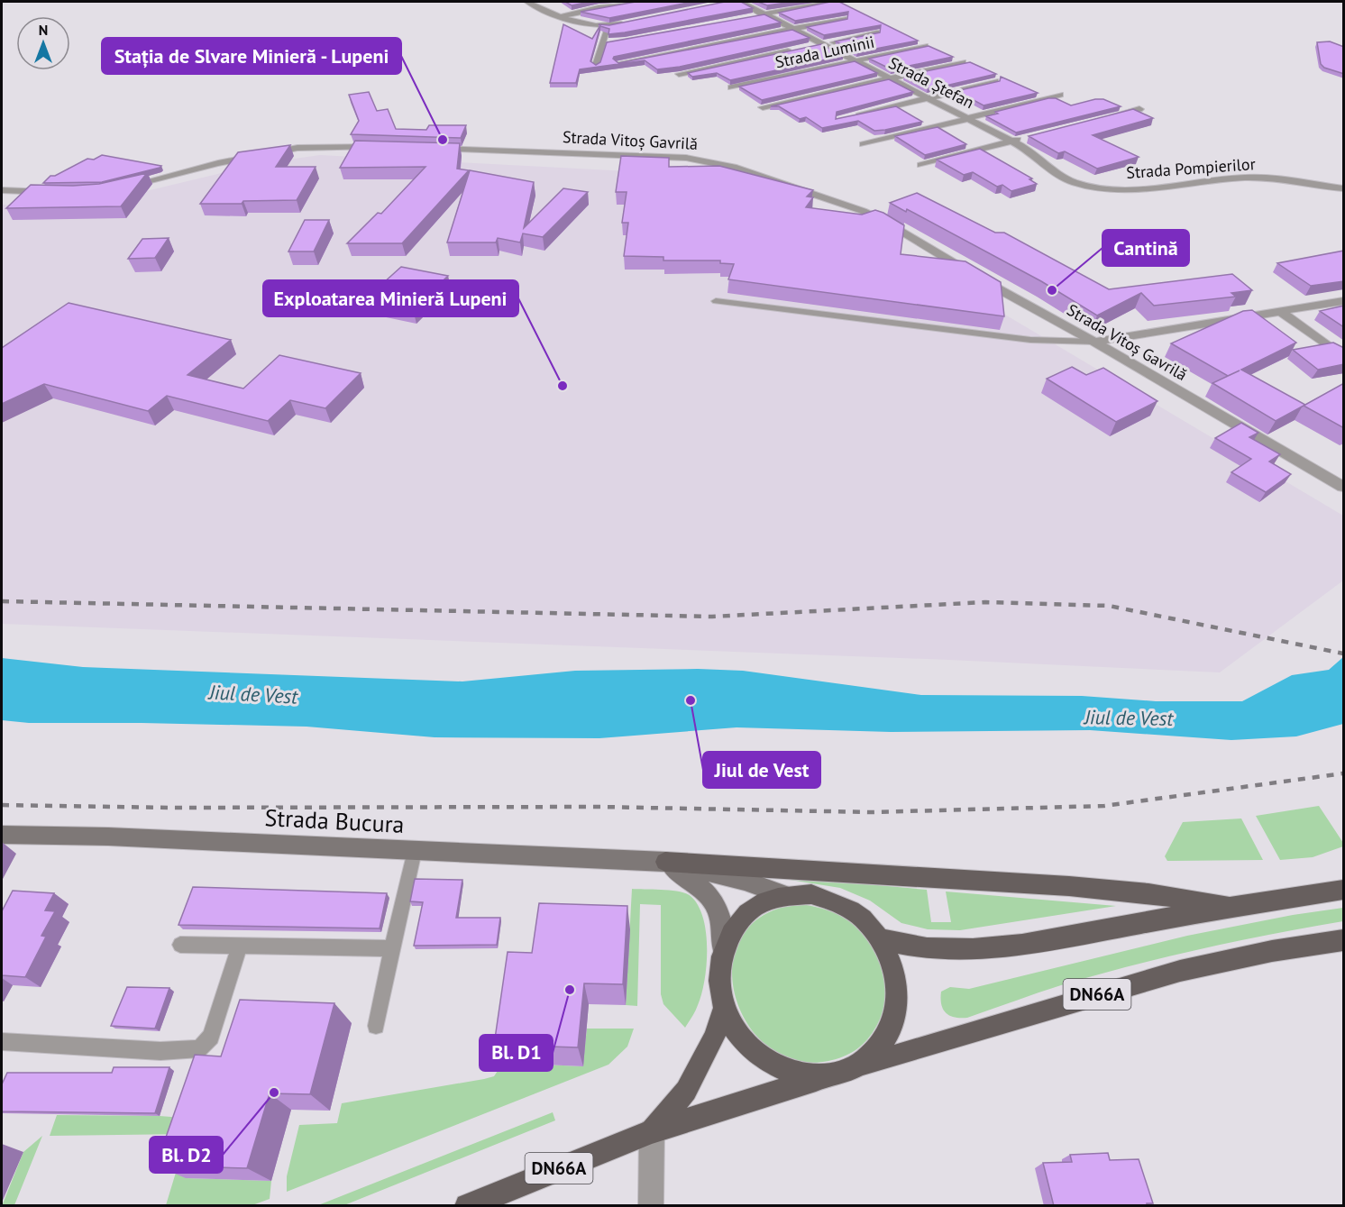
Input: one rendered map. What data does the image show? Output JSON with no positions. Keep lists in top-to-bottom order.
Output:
{
  "streets": {
    "main road": ["Strada Bucura", "DN66A"],
    "street": [
      "Strada Luminii",
      "Strada Ștefan",
      "Strada Vitoș Gavrilă",
      "Strada Pompierilor"
    ]
  },
  "crossings": [
    ["Strada Luminii", "Strada Ștefan"],
    ["Strada Ștefan", "Strada Pompierilor"],
    ["Strada Bucura", "DN66A"]
  ],
  "water": ["Jiul de Vest"],
  "places": [
    "Stația de Slvare Minieră - Lupeni",
    "Cantină",
    "Exploatarea Minieră Lupeni",
    "Jiul de Vest",
    "Bl. D1",
    "Bl. D2"
  ],
  "north": "top"
}
